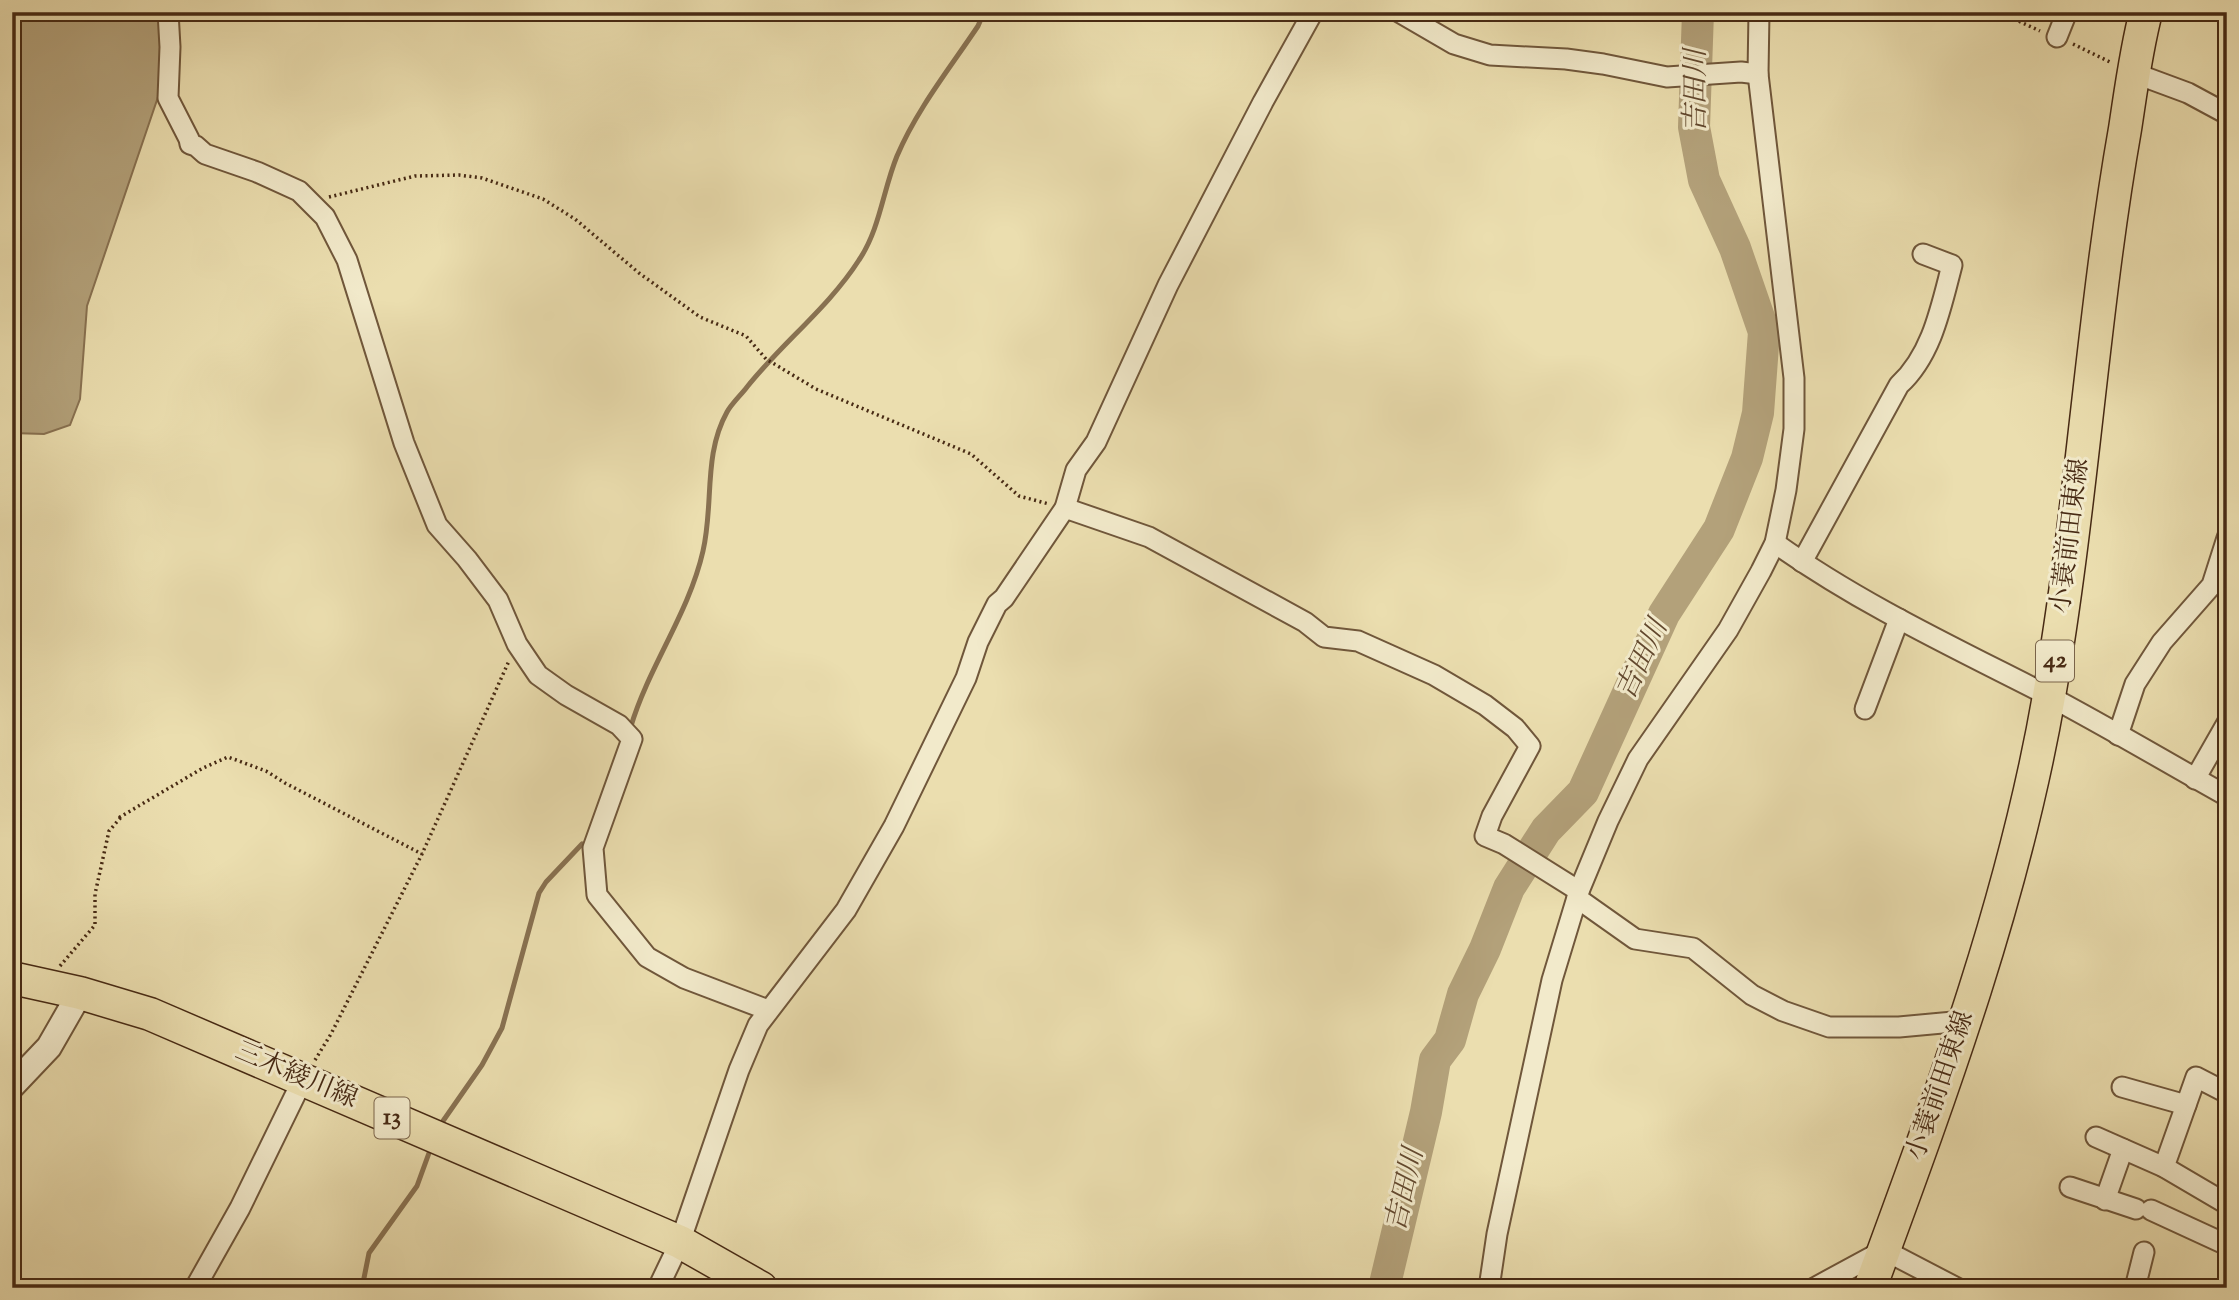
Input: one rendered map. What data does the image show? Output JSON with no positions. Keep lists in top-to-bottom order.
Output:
{
  "streets": {
    "main road": [
      "小蓑前田東線",
      "42",
      "三木綾川線",
      "13"
    ]
  },
  "water": ["吉田川"]
}
